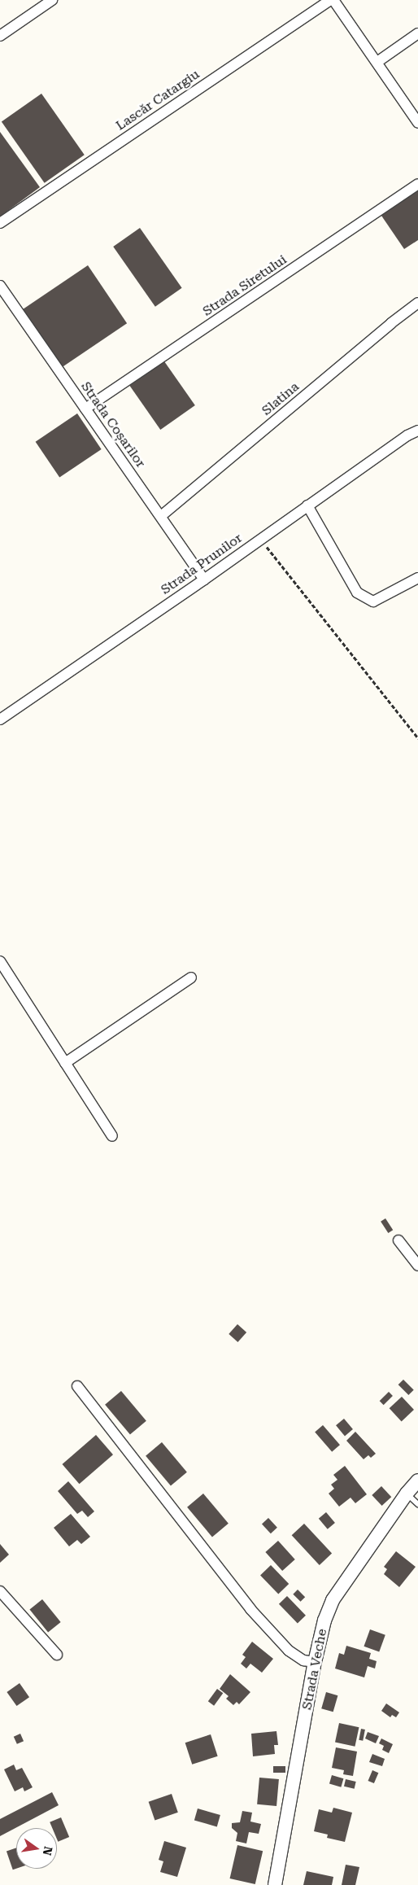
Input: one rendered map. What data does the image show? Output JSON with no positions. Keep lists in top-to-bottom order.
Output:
{
  "streets": {
    "street": [
      "Lascăr Catargiu",
      "Strada Siretului",
      "Slatina",
      "Strada Coșarilor",
      "Strada Prunilor",
      "Strada Veche"
    ]
  },
  "crossings": [
    ["Strada Siretului", "Strada Coșarilor"],
    ["Slatina", "Strada Coșarilor"],
    ["Strada Coșarilor", "Strada Prunilor"]
  ],
  "north": "right"
}
